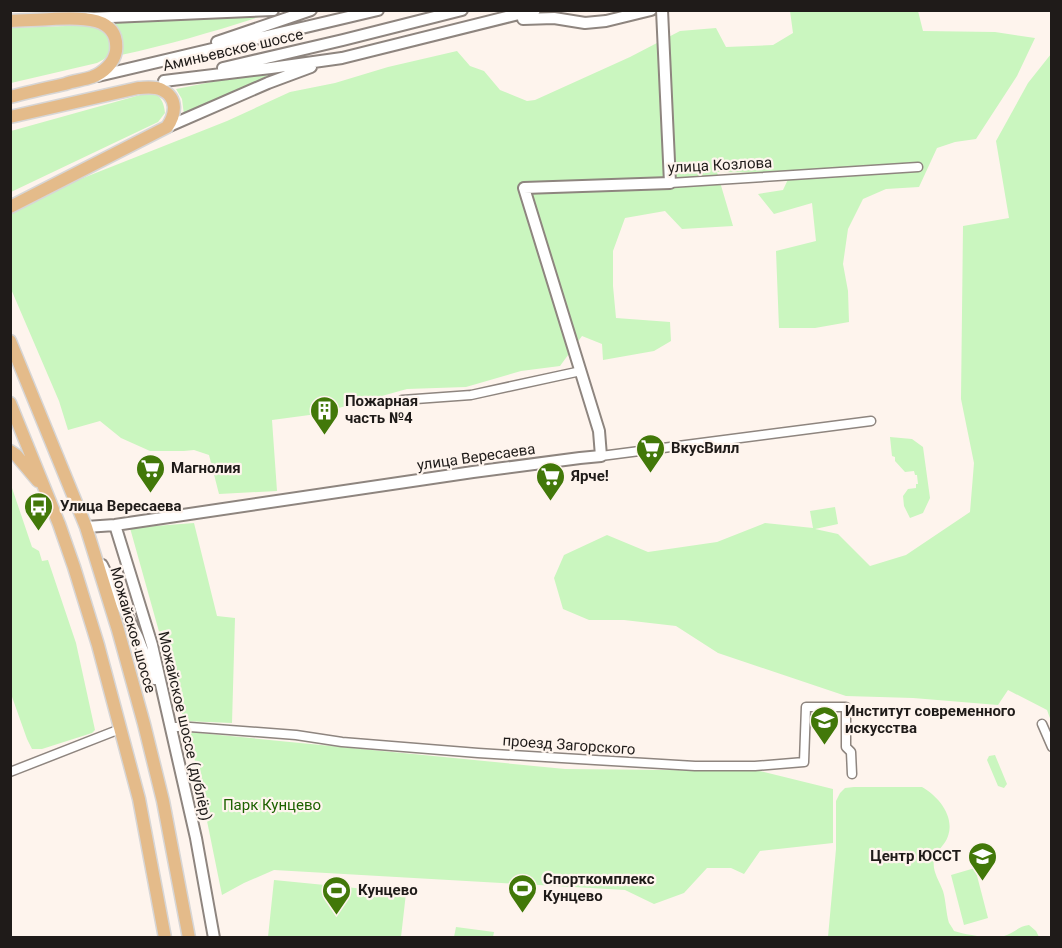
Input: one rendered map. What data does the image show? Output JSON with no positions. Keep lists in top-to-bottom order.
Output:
{
  "streets": {
    "main road": [
      "Аминьевское шоссе",
      "улица Козлова",
      "улица Вересаева",
      "Можайское шоссе",
      "Можайское шоссе (дублёр)"
    ],
    "street": ["проезд Загорского"]
  },
  "crossings": [
    ["улица Вересаева", "Можайское шоссе"],
    ["улица Вересаева", "Можайское шоссе (дублёр)"],
    ["Можайское шоссе (дублёр)", "проезд Загорского"]
  ],
  "parks": ["Парк Кунцево"],
  "places": {
    "building": ["Пожарная часть №4"],
    "supermarket": ["ВкусВилл", "Магнолия", "Ярче!"],
    "bus stop": ["Улица Вересаева"],
    "school or university": ["Институт современного искусства", "Центр ЮССТ"],
    "sports": ["Спорткомплекс Кунцево", "Кунцево"]
  }
}
